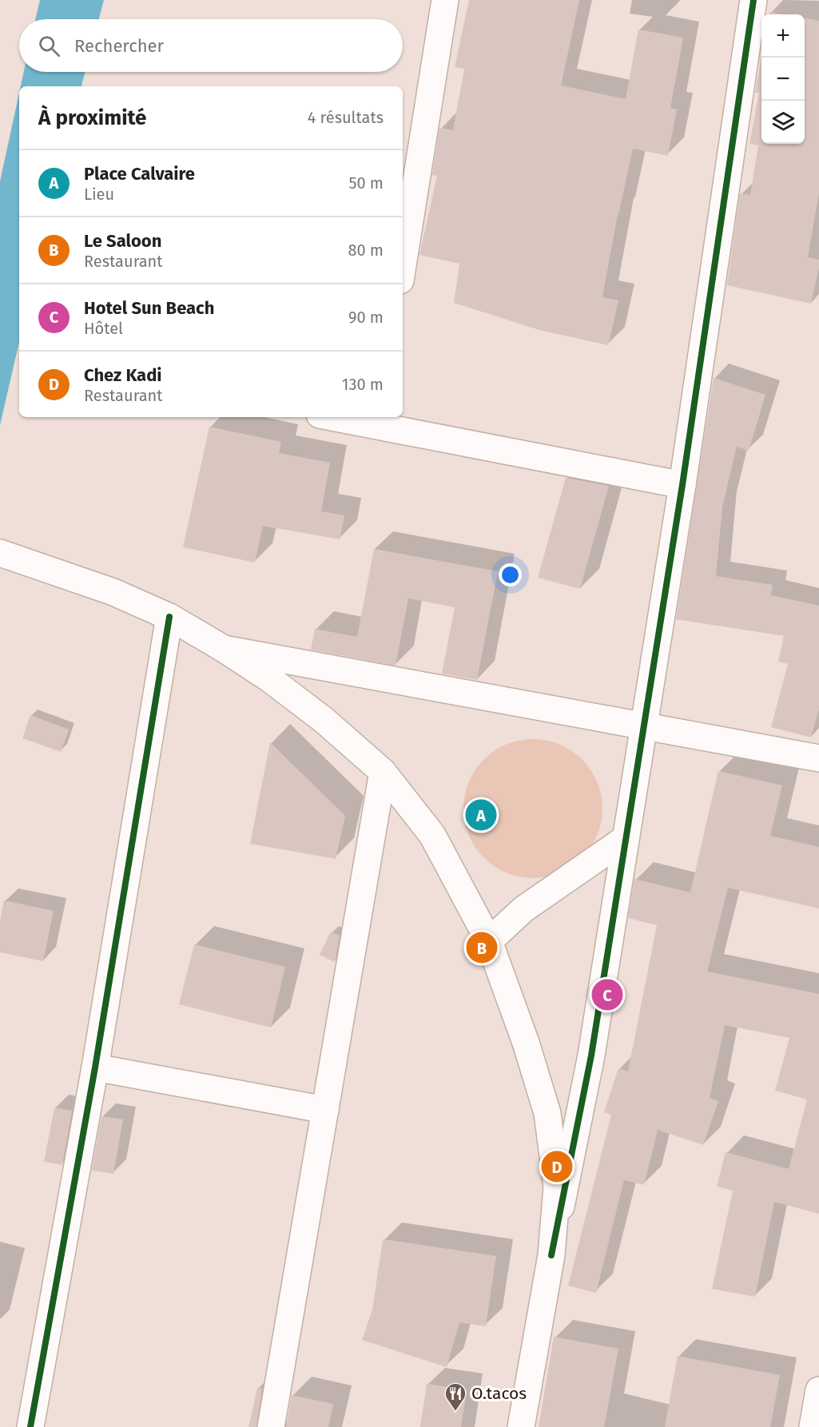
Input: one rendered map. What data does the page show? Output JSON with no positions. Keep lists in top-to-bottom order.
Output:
{
  "places": {
    "restaurant": ["O.tacos"]
  },
  "page": {
    "map_buttons": ["+", "−"],
    "search": "Rechercher",
    "heading": ["À proximité", "4 résultats"],
    "list": [
      {
        "mark": "A",
        "name": "Place Calvaire",
        "note": "Lieu",
        "value": "50 m"
      },
      {
        "mark": "B",
        "name": "Le Saloon",
        "note": "Restaurant",
        "value": "80 m"
      },
      {
        "mark": "C",
        "name": "Hotel Sun Beach",
        "note": "Hôtel",
        "value": "90 m"
      },
      {
        "mark": "D",
        "name": "Chez Kadi",
        "note": "Restaurant",
        "value": "130 m"
      }
    ],
    "pins": [
      "A",
      "B",
      "C",
      "D"
    ]
  }
}
